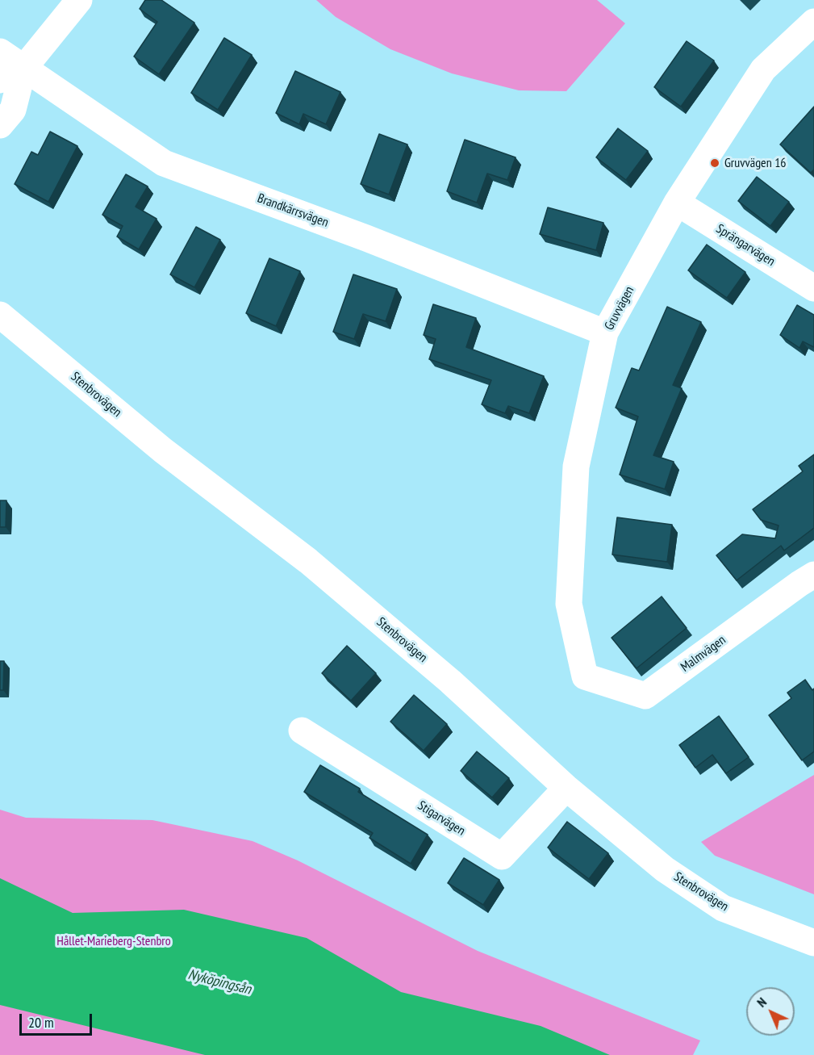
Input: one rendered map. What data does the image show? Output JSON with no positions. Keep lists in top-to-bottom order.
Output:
{
  "streets": {
    "street": [
      "Brandkärrsvägen",
      "Sprängarvägen",
      "Gruvvägen",
      "Stenbrovägen",
      "Malmvägen",
      "Stigarvägen"
    ]
  },
  "crossings": [
    ["Brandkärrsvägen", "Gruvvägen"],
    ["Sprängarvägen", "Gruvvägen"],
    ["Gruvvägen", "Malmvägen"],
    ["Stenbrovägen", "Stigarvägen"]
  ],
  "water": ["Nyköpingsån"],
  "parks": ["Hållet-Marieberg-Stenbro"],
  "places": ["Gruvvägen 16"],
  "scale_bar": "20 m",
  "north": "top left"
}
